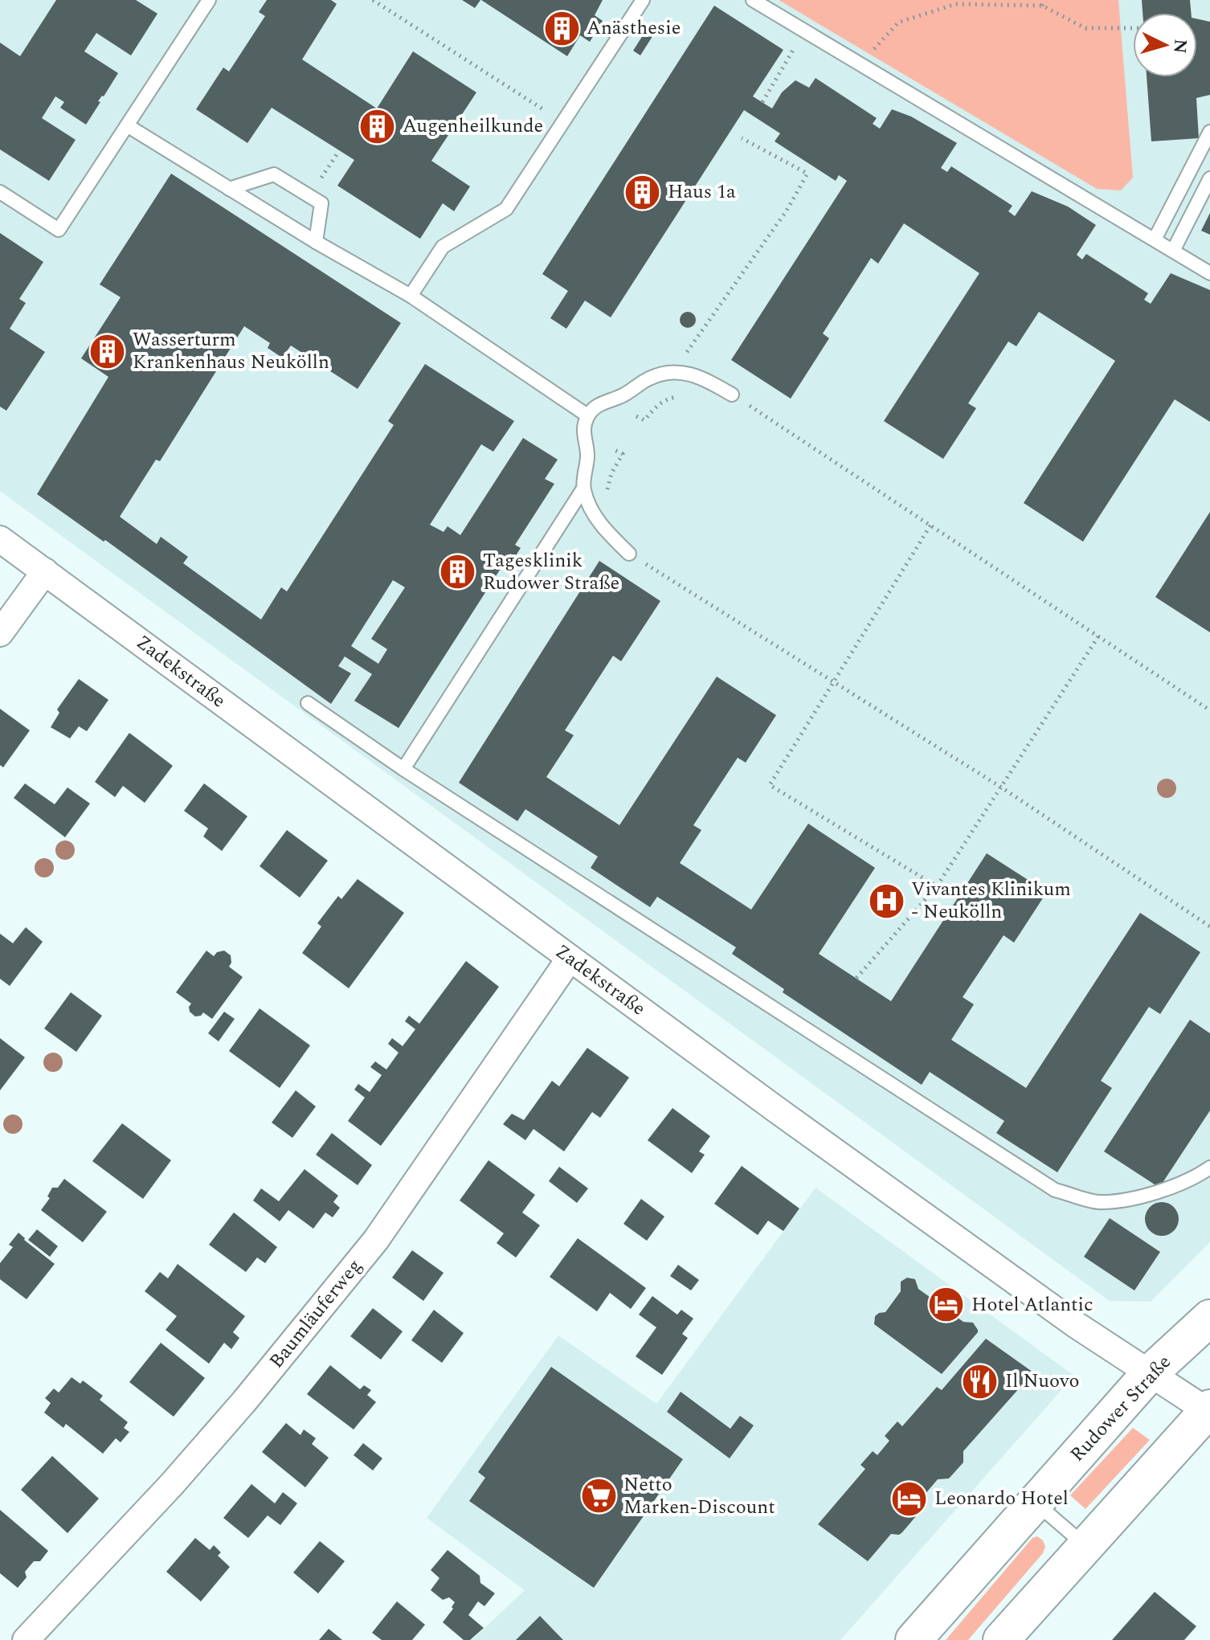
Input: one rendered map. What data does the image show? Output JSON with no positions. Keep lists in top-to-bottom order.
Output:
{
  "streets": {
    "main road": ["Rudower Straße"],
    "street": ["Zadekstraße", "Baumläuferweg"]
  },
  "crossings": [
    ["Zadekstraße", "Baumläuferweg"],
    ["Zadekstraße", "Rudower Straße"]
  ],
  "places": {
    "building": [
      "Anästhesie",
      "Augenheilkunde",
      "Haus 1a",
      "Wasserturm Krankenhaus Neukölln",
      "Tagesklinik Rudower Straße"
    ],
    "hospital": ["Vivantes Klinikum - Neukölln"],
    "hotel": ["Hotel Atlantic", "Leonardo Hotel"],
    "restaurant": ["Il Nuovo"],
    "supermarket": ["Netto Marken-Discount"]
  },
  "north": "right"
}
